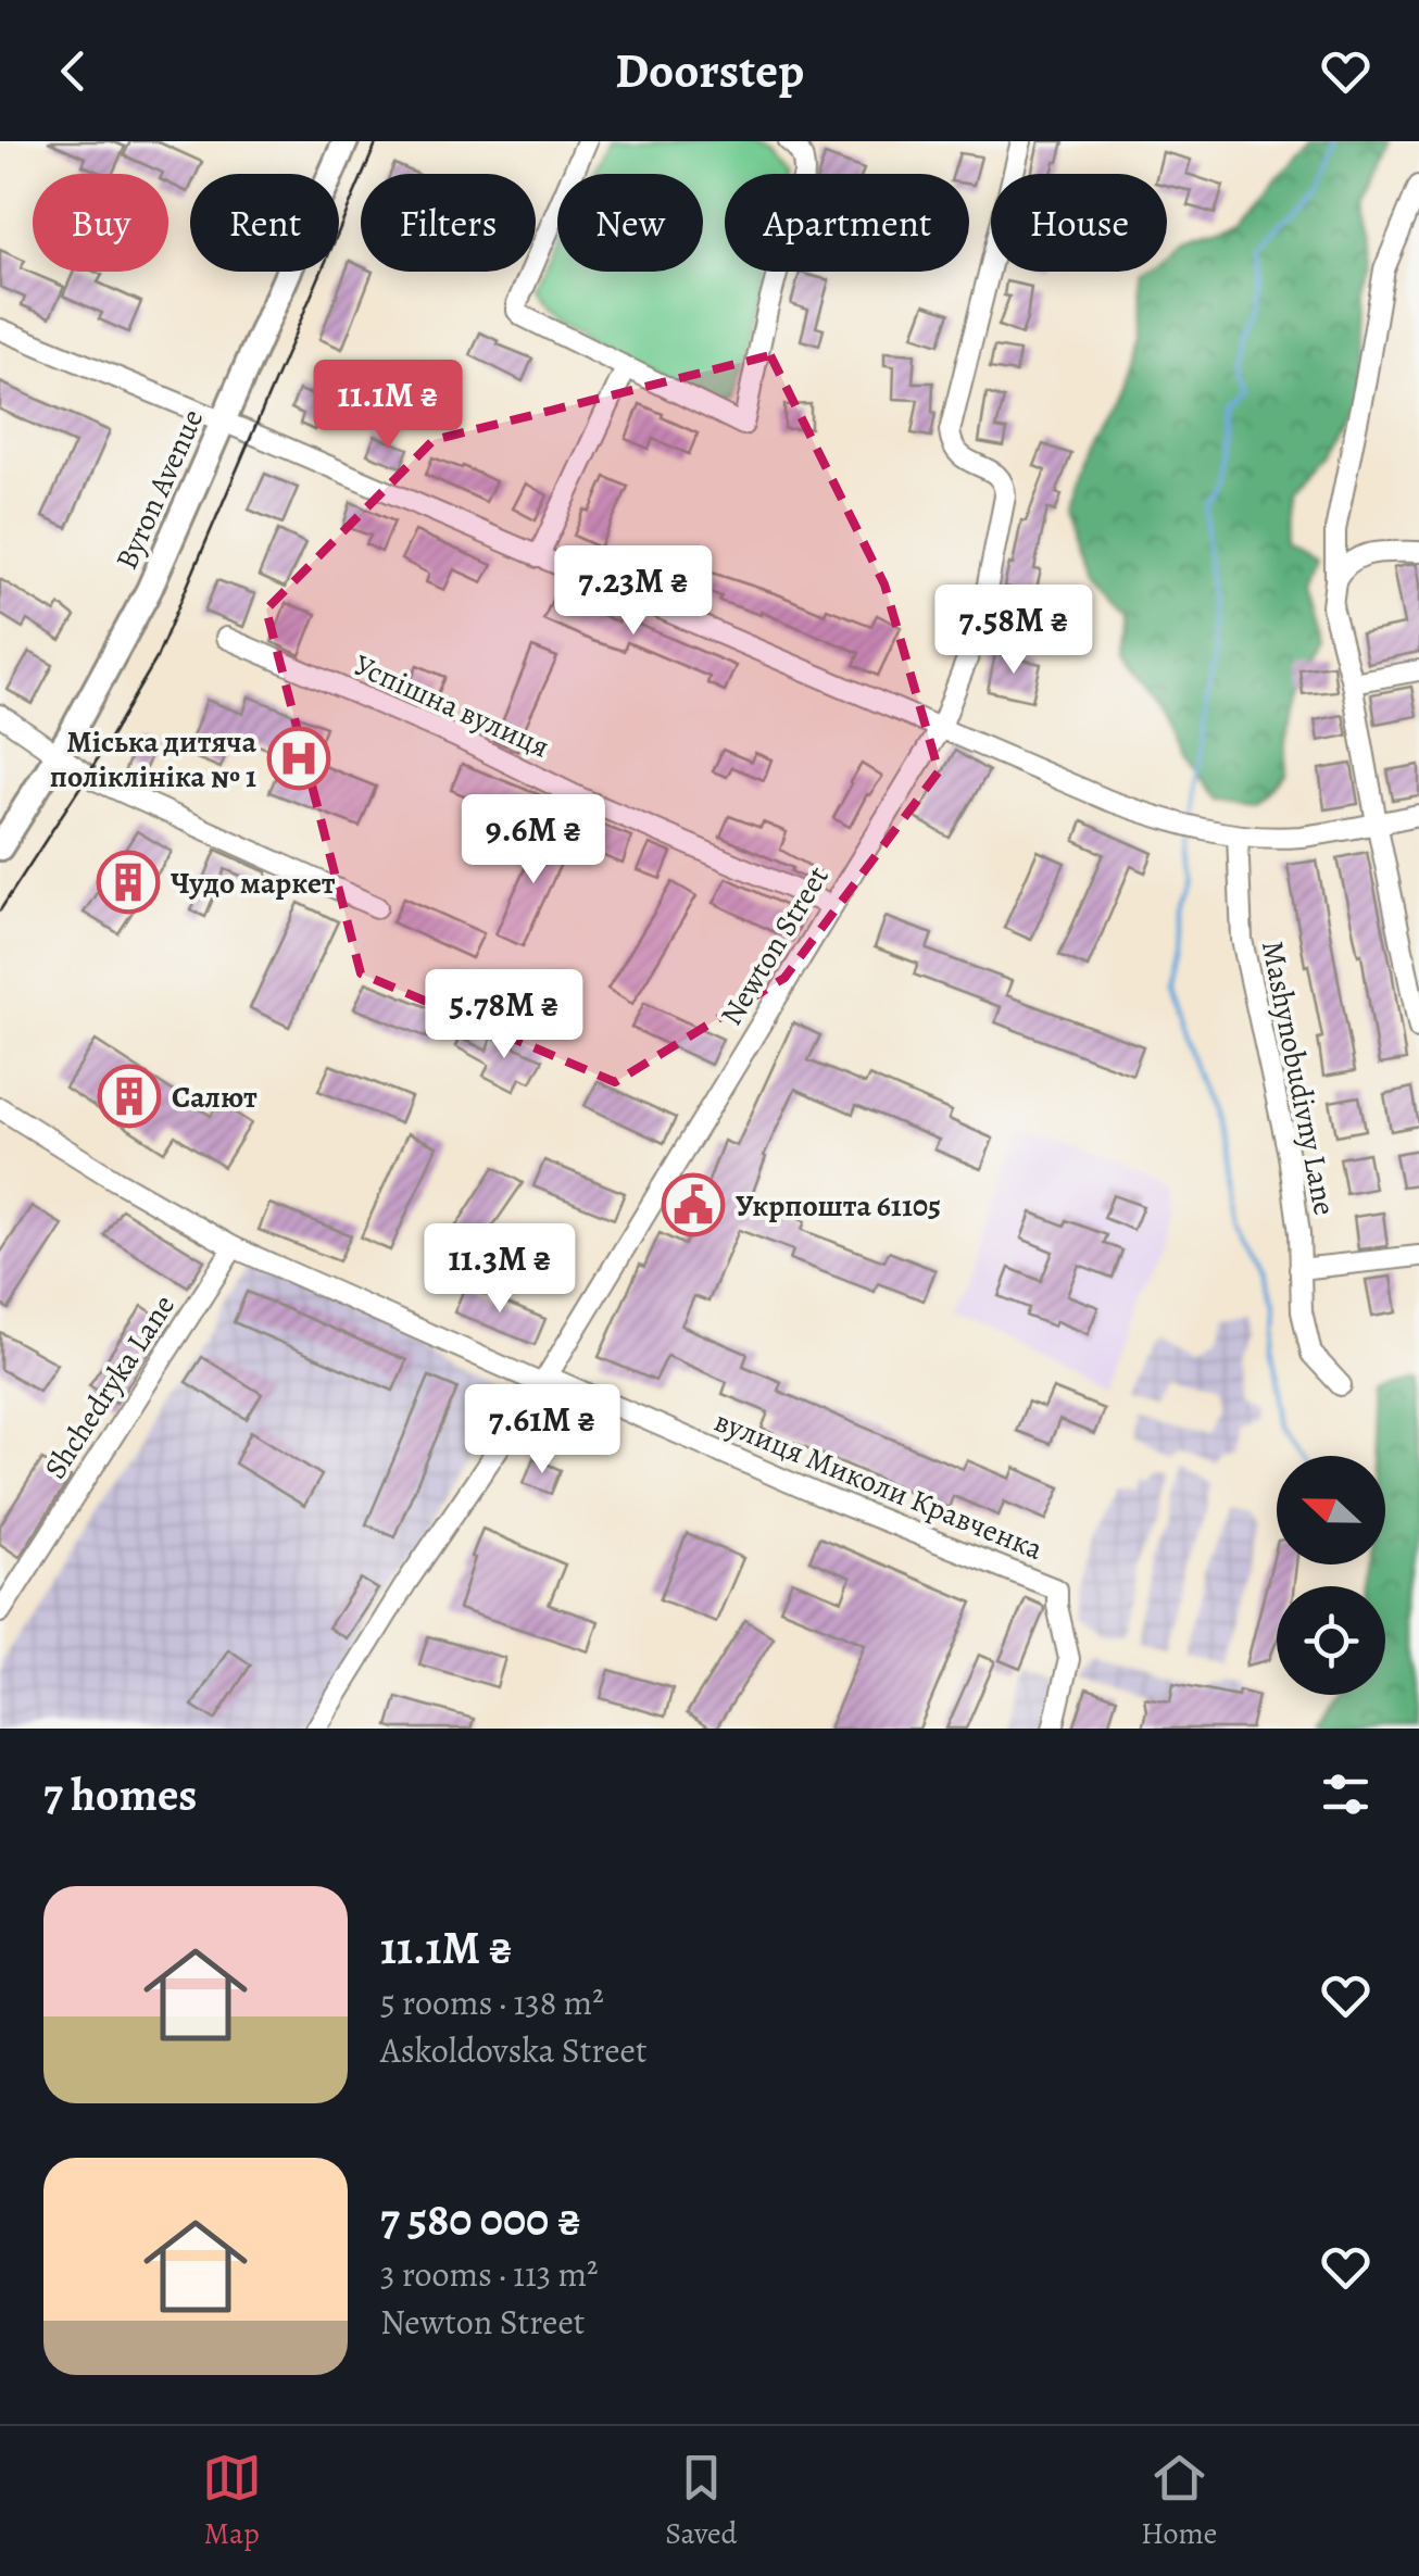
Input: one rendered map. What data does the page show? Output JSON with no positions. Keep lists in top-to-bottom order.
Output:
{
  "streets": {
    "main road": ["Byron Avenue"],
    "street": [
      "Успішна вулиця",
      "Newton Street",
      "Mashynobudivny Lane",
      "Shchedryka Lane",
      "вулиця Миколи Кравченка"
    ]
  },
  "crossings": [
    ["Успішна вулиця", "Newton Street"],
    ["Newton Street", "вулиця Миколи Кравченка"],
    ["Shchedryka Lane", "вулиця Миколи Кравченка"]
  ],
  "places": {
    "hospital": ["Міська дитяча поліклініка № 1"],
    "building": ["Чудо маркет", "Салют"],
    "public building": ["Укрпошта 61105"]
  },
  "north": "left",
  "page": {
    "header": "Doorstep",
    "chip": [
      "Buy",
      "Rent",
      "Filters",
      "New",
      "Apartment",
      "House"
    ],
    "price": [
      "11.1M ₴",
      "7.23M ₴",
      "7.58M ₴",
      "9.6M ₴",
      "5.78M ₴",
      "11.3M ₴",
      "7.61M ₴"
    ],
    "heading": "7 homes",
    "list": [
      {
        "name": "11.1M ₴",
        "note": "5 rooms · 138 m² · Askoldovska Street"
      },
      {
        "name": "7 580 000 ₴",
        "note": "3 rooms · 113 m² · Newton Street"
      }
    ],
    "tabs": ["Map", "Saved", "Home"]
  }
}
